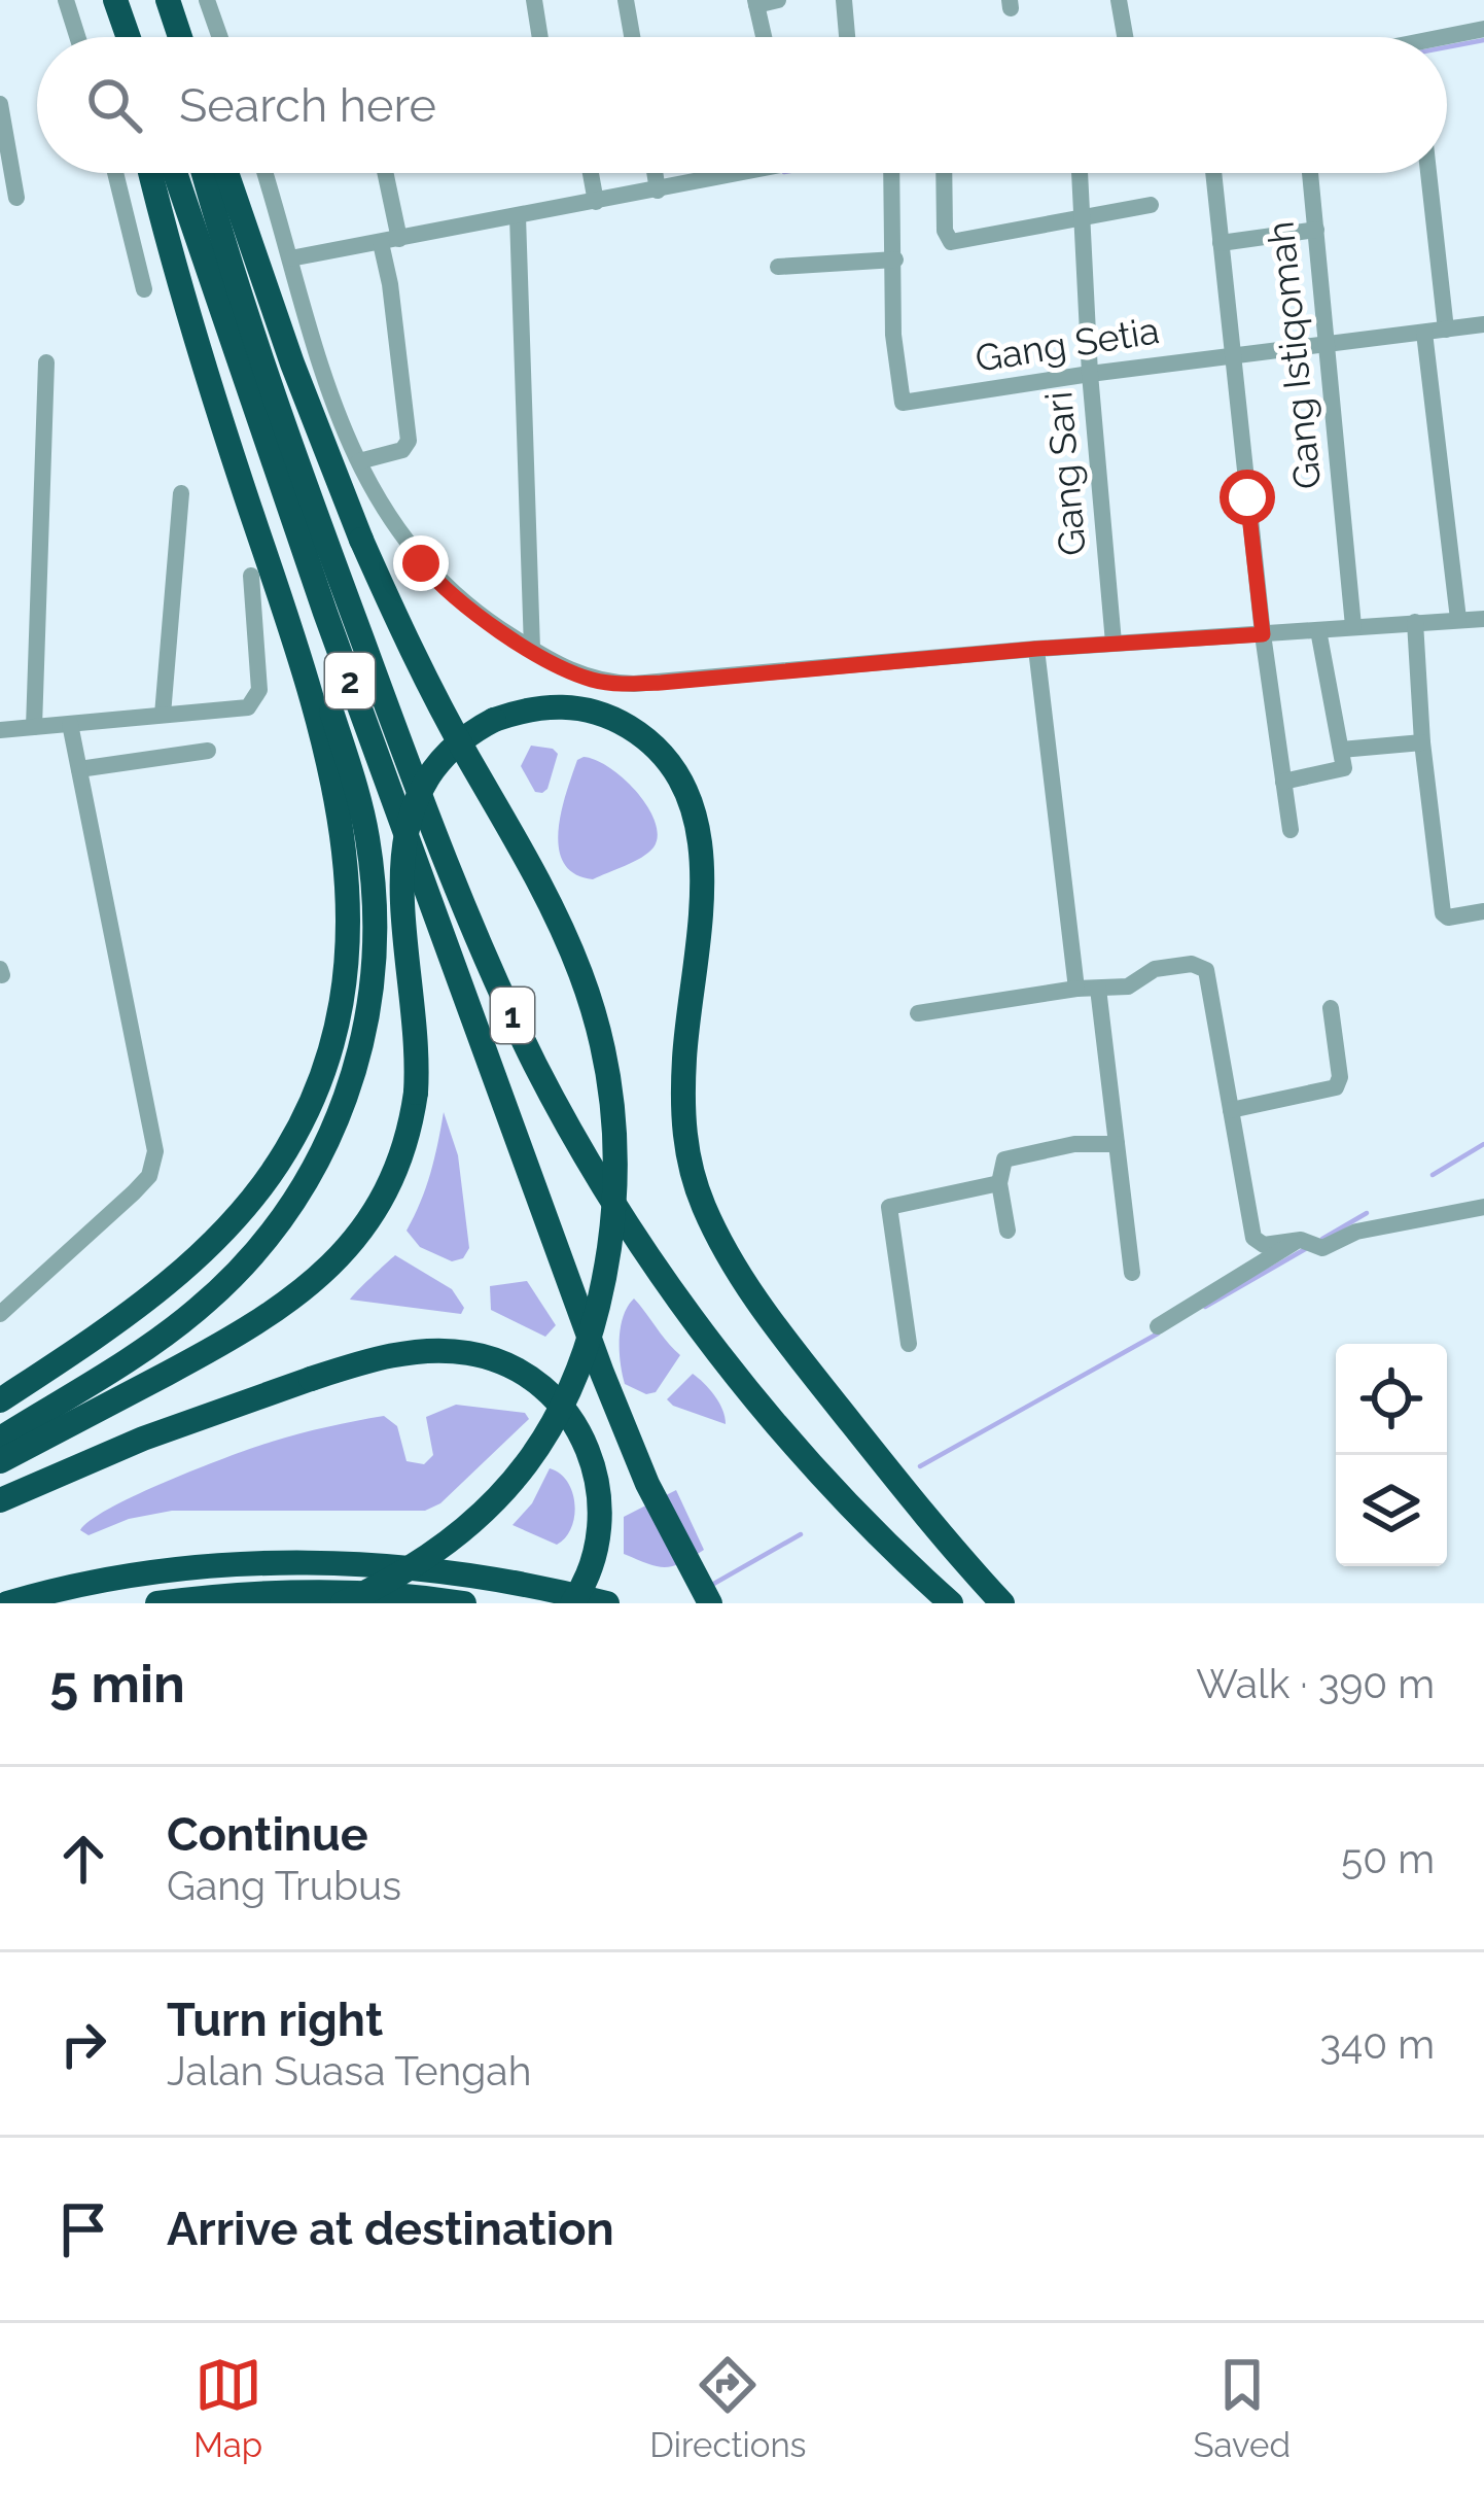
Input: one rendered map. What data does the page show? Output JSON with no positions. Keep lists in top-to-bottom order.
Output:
{
  "streets": {
    "highway": ["2", "1"],
    "street": ["Gang Setia", "Gang Istiqomah", "Gang Sari"]
  },
  "crossings": [
    ["Gang Setia", "Gang Istiqomah"],
    ["Gang Setia", "Gang Sari"]
  ],
  "page": {
    "search": "Search here",
    "heading": ["5 min", "Walk · 390 m"],
    "list": [
      ["Continue", "Gang Trubus", "50 m"],
      ["Turn right", "Jalan Suasa Tengah", "340 m"],
      "Arrive at destination"
    ],
    "nav": ["Map", "Directions", "Saved"]
  }
}
